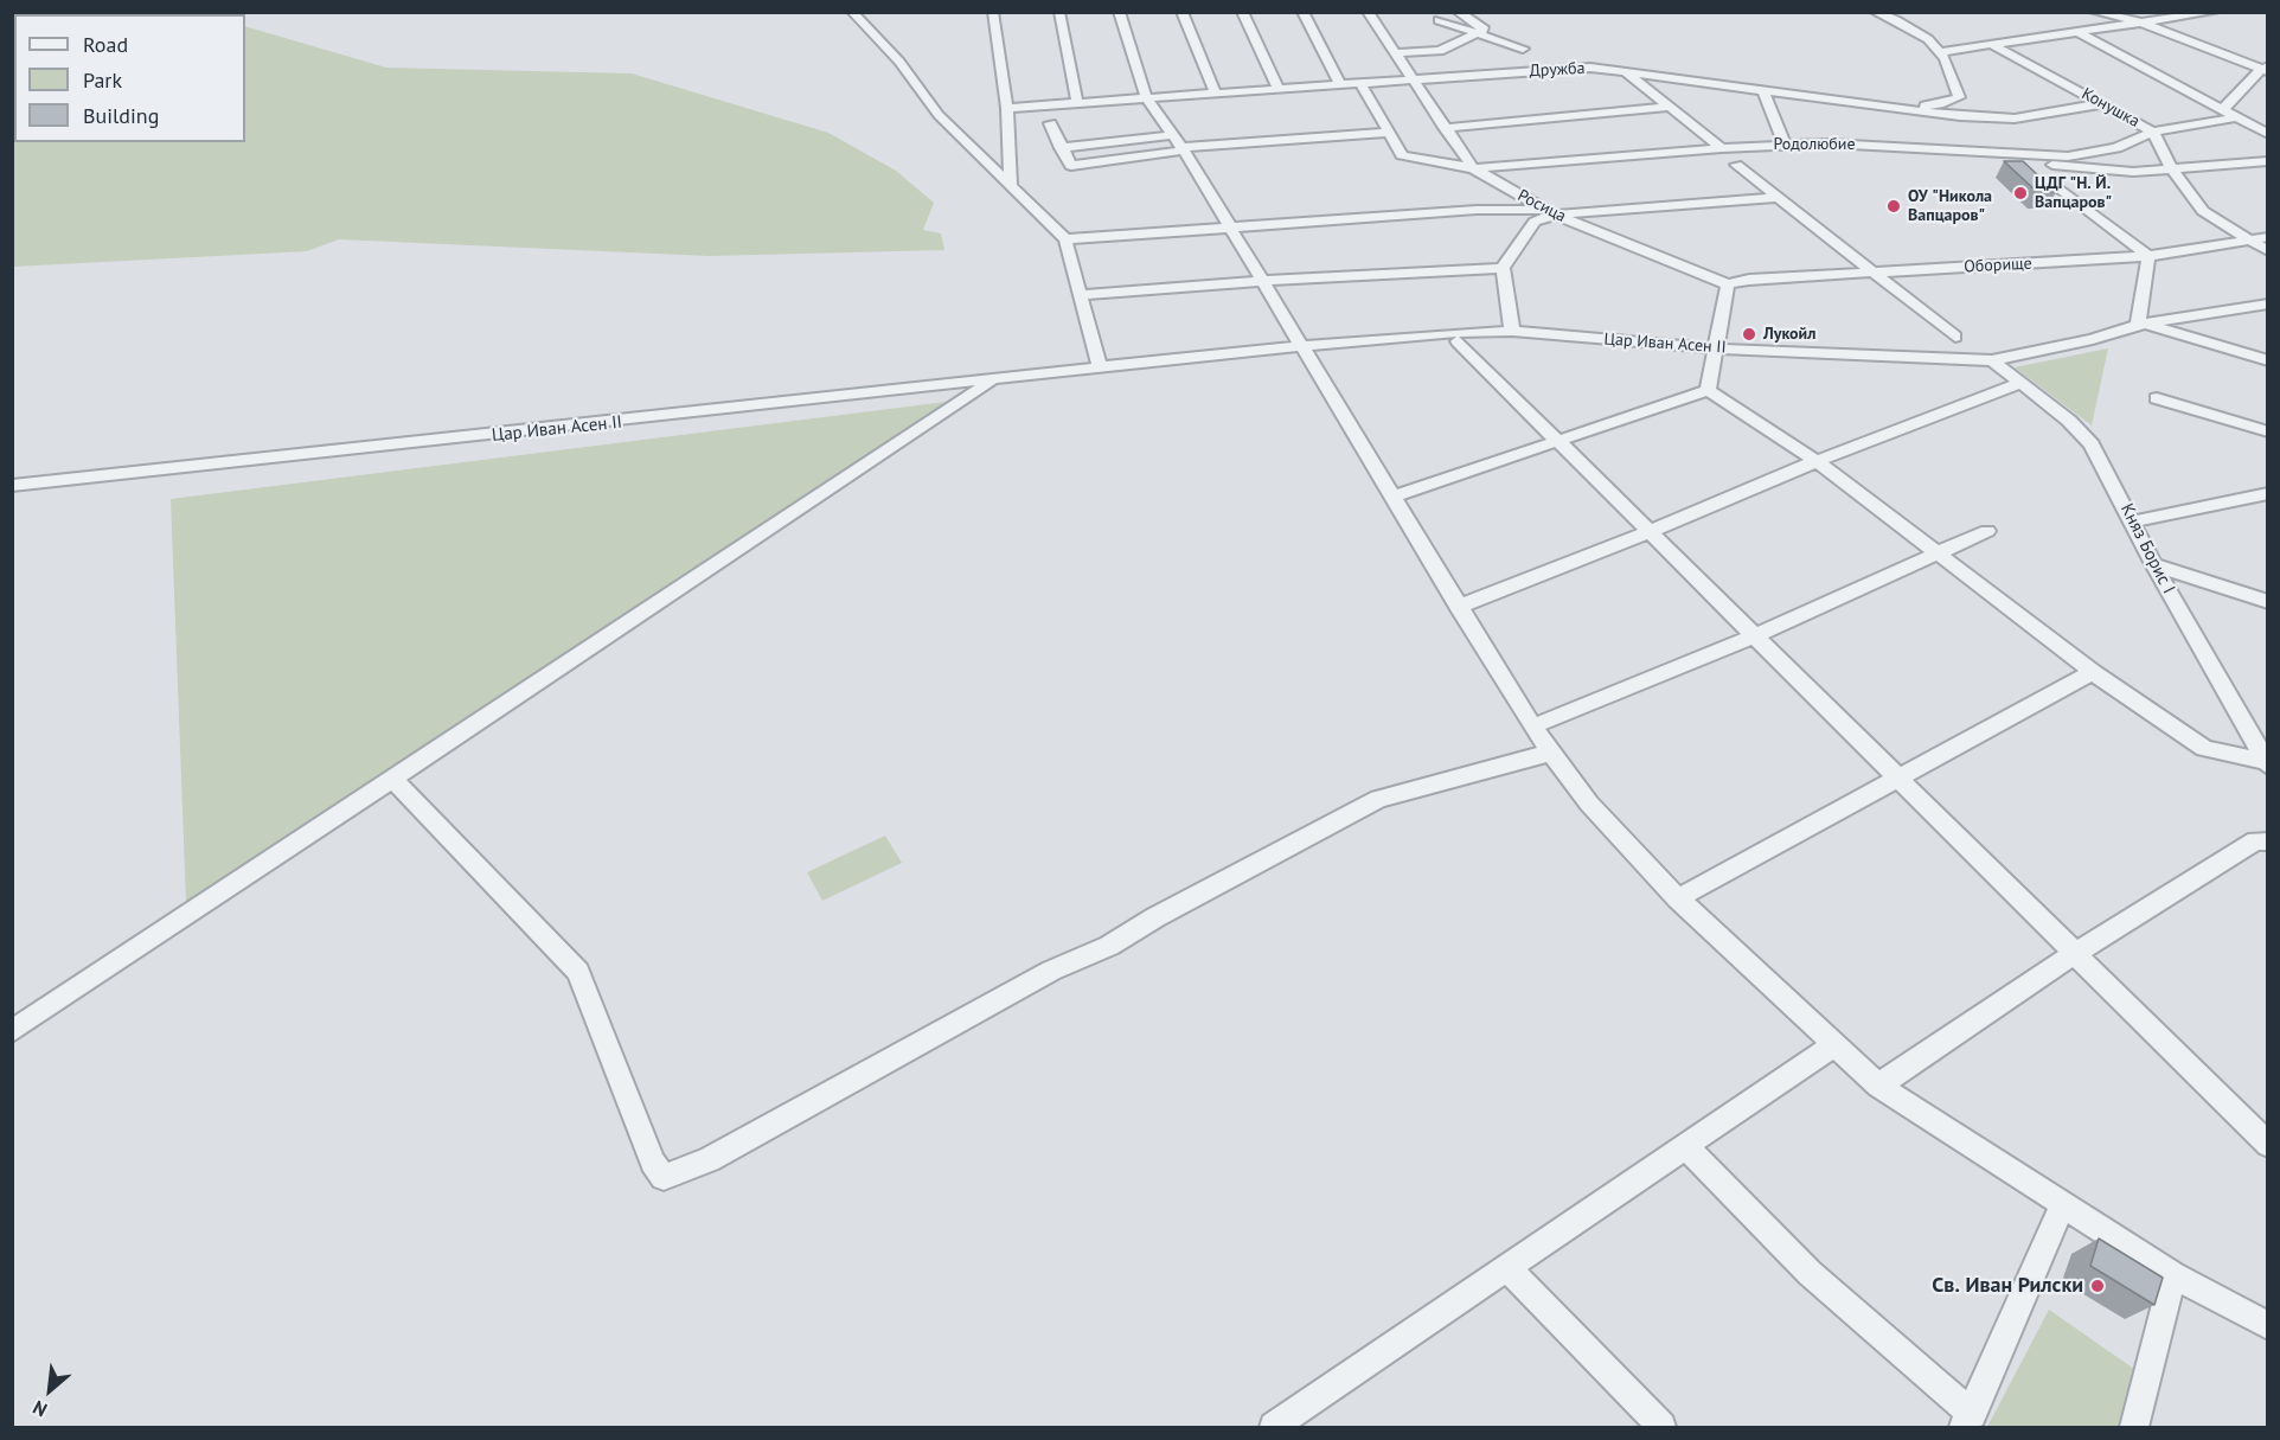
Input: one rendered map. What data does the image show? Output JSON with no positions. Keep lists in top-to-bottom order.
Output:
{
  "streets": {
    "street": [
      "Дружба",
      "Конушка",
      "Родолюбие",
      "Росица",
      "Оборище",
      "Цар Иван Асен II",
      "Княз Борис I"
    ]
  },
  "crossings": [
    ["Дружба", "Конушка"],
    ["Дружба", "Росица"],
    ["Конушка", "Родолюбие"],
    ["Конушка", "Оборище"],
    ["Родолюбие", "Росица"],
    ["Росица", "Оборище"],
    ["Цар Иван Асен II", "Княз Борис I"]
  ],
  "places": [
    "ЦДГ \"Н. Й. Вапцаров\"",
    "ОУ \"Никола Вапцаров\"",
    "Лукойл",
    "Св. Иван Рилски"
  ],
  "legend": ["Road", "Park", "Building"],
  "north": "bottom left"
}
